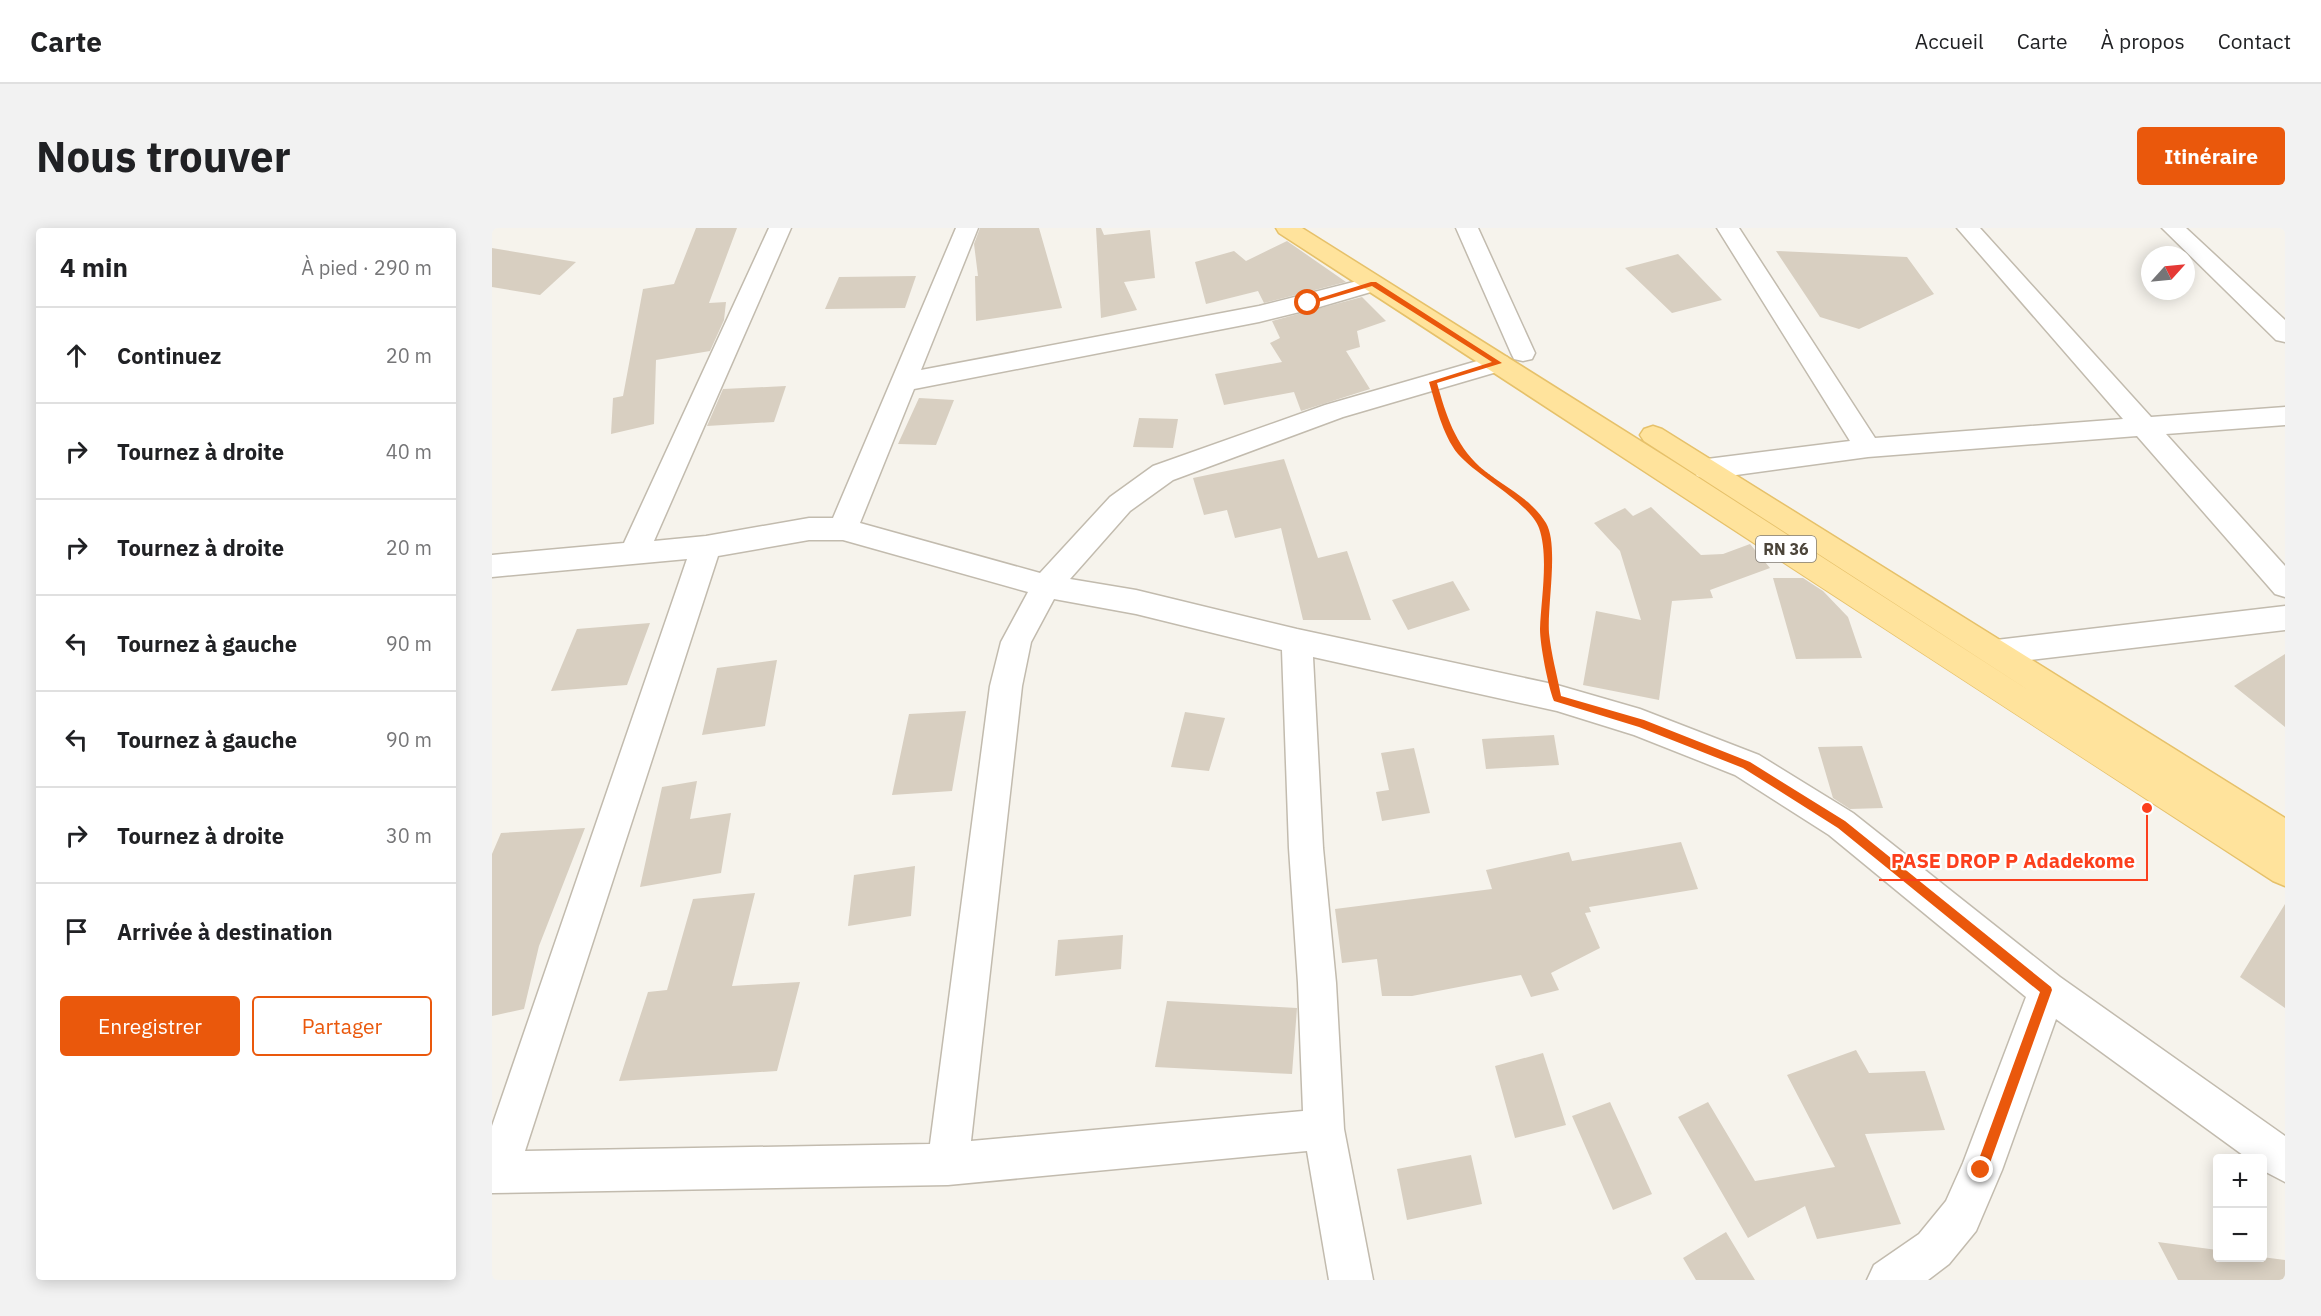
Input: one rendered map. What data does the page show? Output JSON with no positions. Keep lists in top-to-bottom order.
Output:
{
  "streets": {
    "main road": ["RN 36"]
  },
  "places": ["PASE DROP P Adadekome"],
  "north": "top right",
  "page": {
    "header": "Carte",
    "nav": [
      "Accueil",
      "Carte",
      "À propos",
      "Contact"
    ],
    "buttons": [
      "Itinéraire",
      ["Enregistrer", "Partager"]
    ],
    "title": "Nous trouver",
    "heading": ["4 min", "À pied · 290 m"],
    "list": [
      ["Continuez", "20 m"],
      ["Tournez à droite", "40 m"],
      ["Tournez à droite", "20 m"],
      ["Tournez à gauche", "90 m"],
      ["Tournez à gauche", "90 m"],
      ["Tournez à droite", "30 m"],
      "Arrivée à destination"
    ],
    "map_buttons": ["+", "−"]
  }
}
